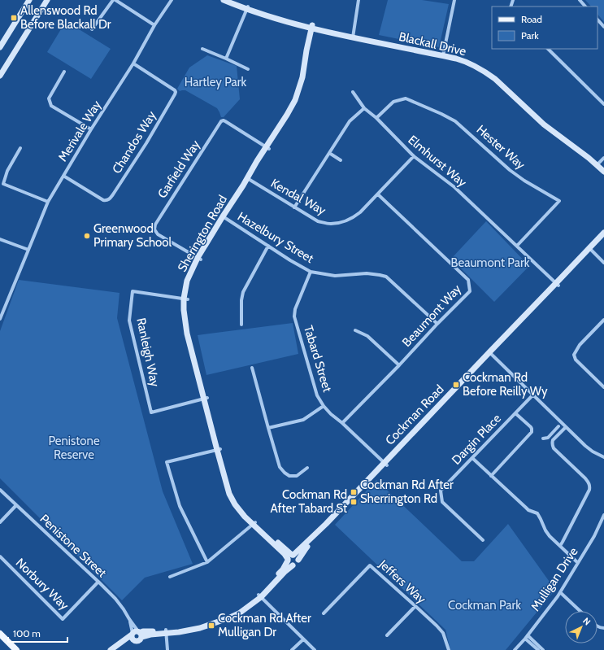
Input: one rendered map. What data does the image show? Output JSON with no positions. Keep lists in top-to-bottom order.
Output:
{
  "streets": {
    "main road": ["Blackall Drive", "Sherington Road", "Cockman Road"],
    "street": [
      "Merivale Way",
      "Chandos Way",
      "Hester Way",
      "Elmhurst Way",
      "Garfield Way",
      "Kendal Way",
      "Hazelbury Street",
      "Beaumont Way",
      "Ranleigh Way",
      "Tabard Street",
      "Dargin Place",
      "Penistone Street",
      "Mulligan Drive",
      "Jeffers Way",
      "Norbury Way"
    ]
  },
  "crossings": [
    ["Blackall Drive", "Sherington Road"],
    ["Merivale Way", "Chandos Way"],
    ["Hester Way", "Elmhurst Way"],
    ["Elmhurst Way", "Kendal Way"],
    ["Elmhurst Way", "Cockman Road"],
    ["Garfield Way", "Sherington Road"],
    ["Kendal Way", "Sherington Road"],
    ["Kendal Way", "Beaumont Way"],
    ["Sherington Road", "Hazelbury Street"],
    ["Sherington Road", "Ranleigh Way"],
    ["Sherington Road", "Cockman Road"],
    ["Hazelbury Street", "Beaumont Way"],
    ["Hazelbury Street", "Tabard Street"],
    ["Beaumont Way", "Tabard Street"],
    ["Tabard Street", "Cockman Road"],
    ["Cockman Road", "Penistone Street"],
    ["Penistone Street", "Norbury Way"]
  ],
  "parks": [
    "Hartley Park",
    "Beaumont Park",
    "Penistone Reserve",
    "Cockman Park"
  ],
  "places": {
    "transit": [
      "Allenswood Rd Before Blackall Dr",
      "Cockman Rd Before Reilly Wy",
      "Cockman Rd After Sherrington Rd",
      "Cockman Rd After Tabard St",
      "Cockman Rd After Mulligan Dr"
    ],
    "other": ["Greenwood Primary School"]
  },
  "legend": ["Road", "Park"],
  "scale_bar": "100 m",
  "north": "top right"
}
